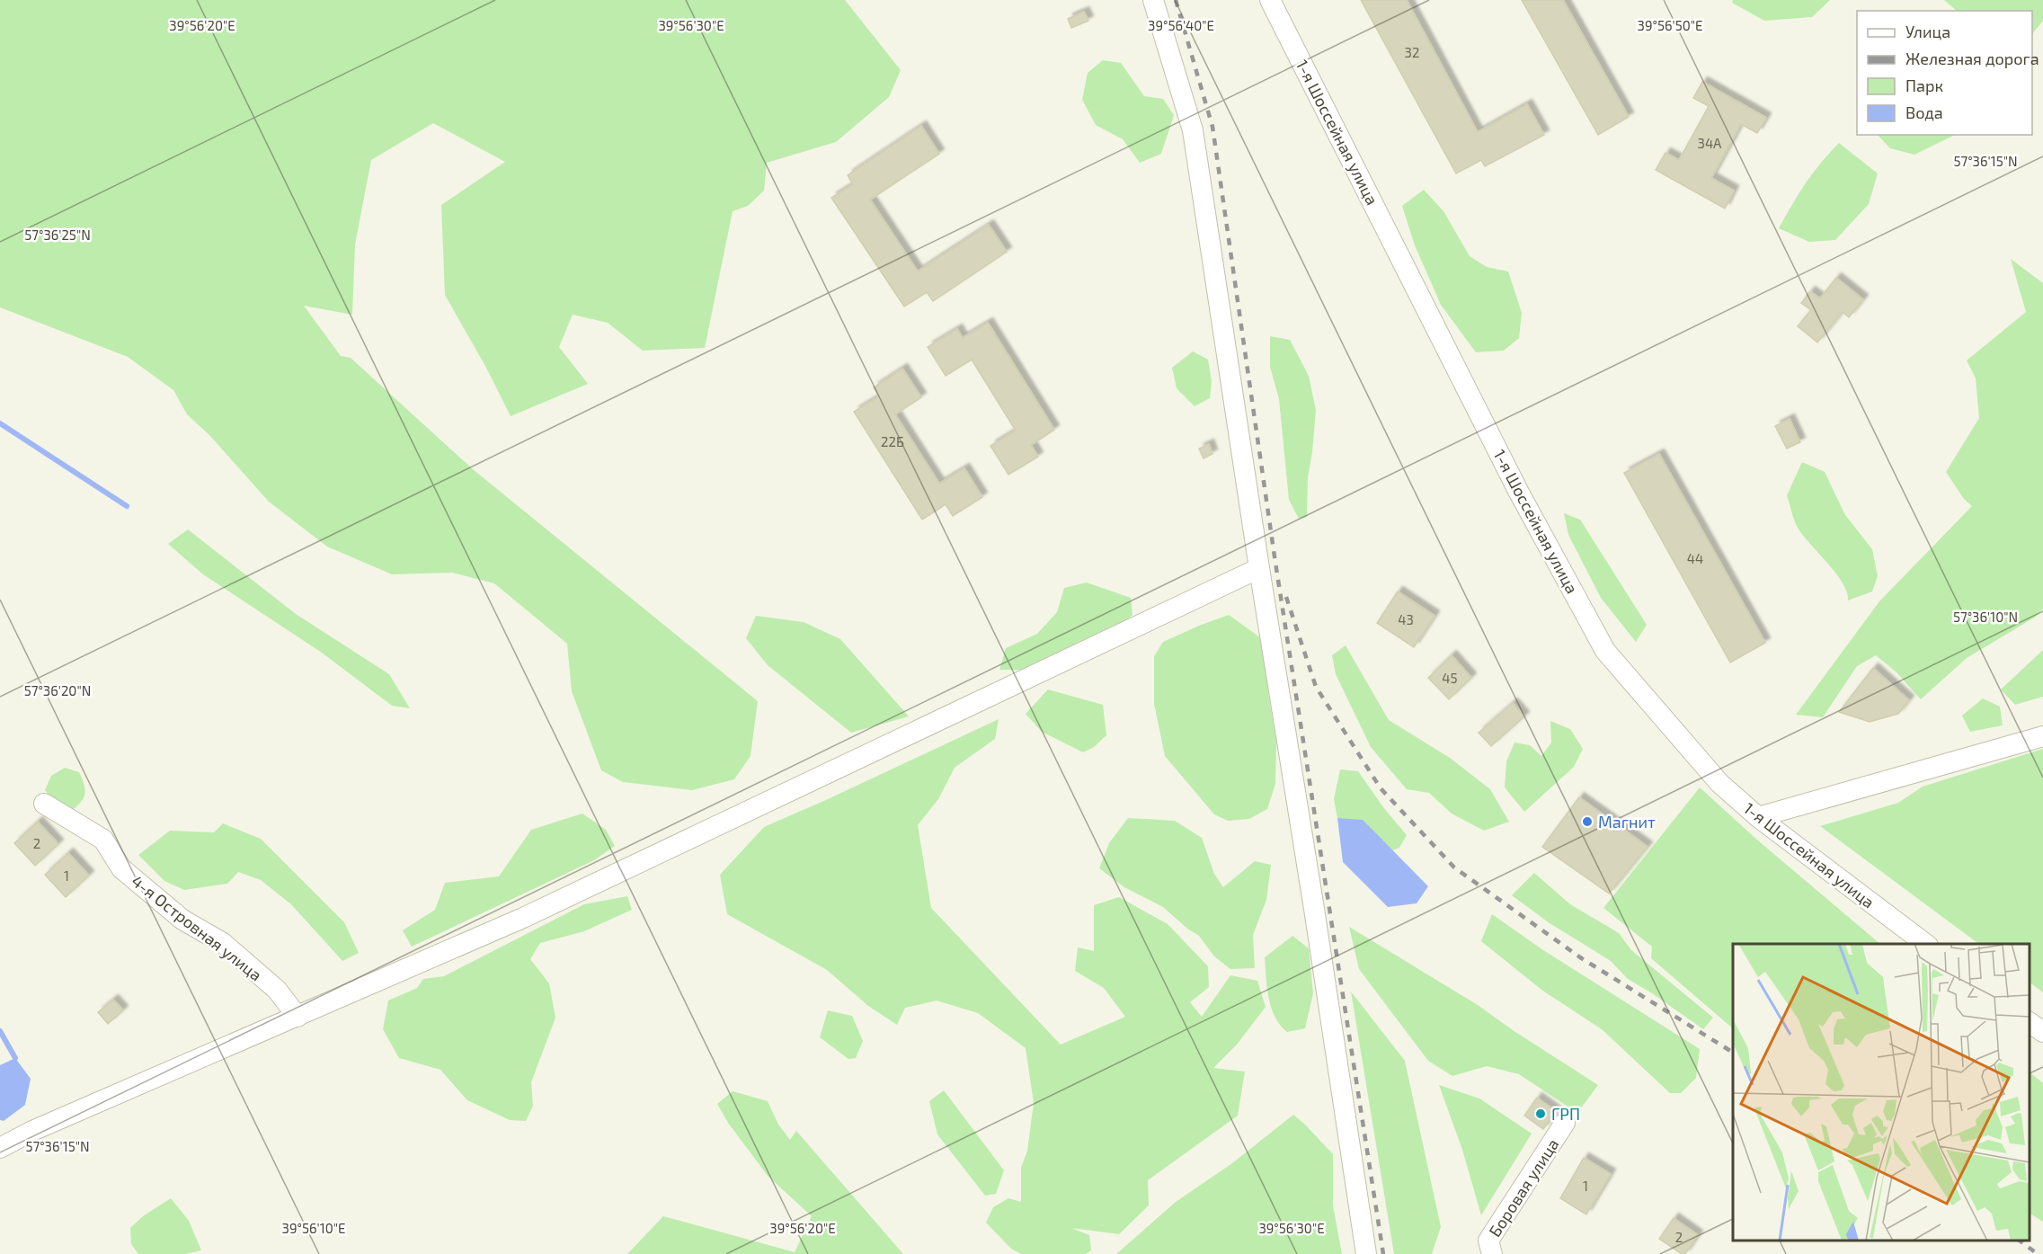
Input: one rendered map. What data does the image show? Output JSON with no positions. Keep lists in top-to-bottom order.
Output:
{
  "streets": {
    "street": ["1-я Шоссейная улица", "4-я Островная улица", "Боровая улица"]
  },
  "places": ["Магнит", "ГРП"],
  "house_numbers": [
    "32",
    "34А",
    "22Б",
    "44",
    "43",
    "45",
    "2",
    "1",
    "1",
    "2"
  ],
  "legend": [
    "Улица",
    "Железная дорога",
    "Парк",
    "Вода"
  ],
  "coordinates": [
    "39°56'20\"E",
    "39°56'30\"E",
    "39°56'40\"E",
    "39°56'50\"E",
    "57°36'15\"N",
    "57°36'25\"N",
    "57°36'10\"N",
    "57°36'20\"N",
    "39°56'10\"E"
  ]
}
